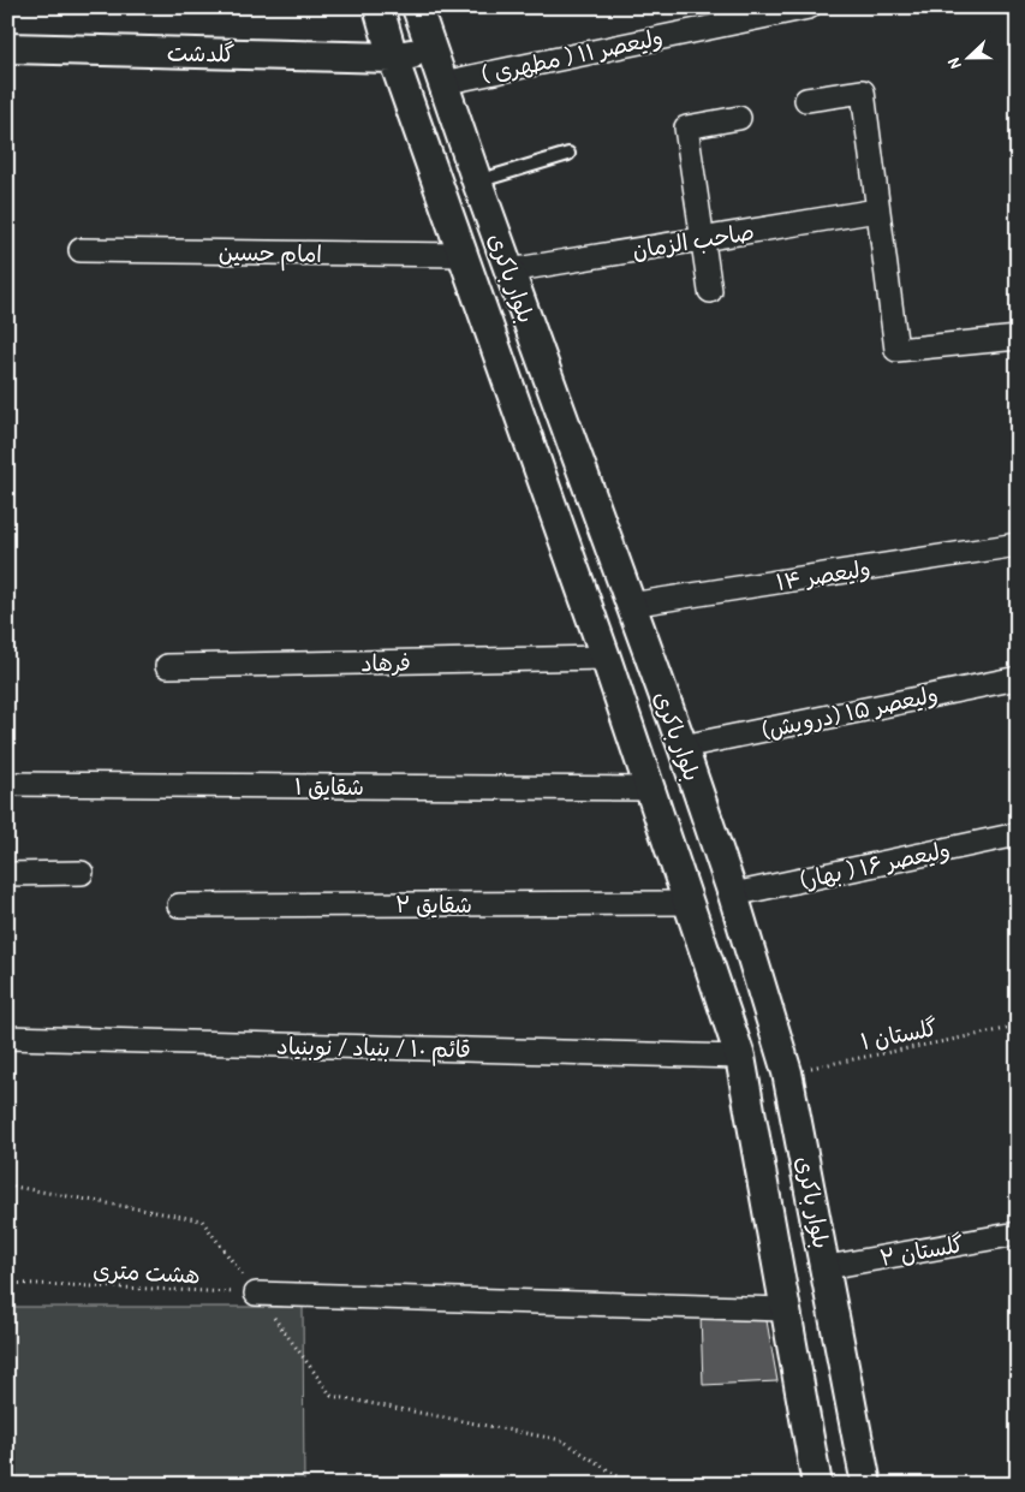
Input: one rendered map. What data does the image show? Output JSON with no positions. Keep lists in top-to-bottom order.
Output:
{
  "streets": {
    "street": [
      "گلدشت",
      "ولیعصر ۱۱ ( مطهری )",
      "صاحب الزمان",
      "امام حسین",
      "بلوار باکری",
      "ولیعصر ۱۴",
      "فرهاد",
      "ولیعصر ۱۵ (درویش)",
      "شقایق ۱",
      "ولیعصر ۱۶ ( بهار)",
      "شقایق ۲",
      "قائم ۱۰ / بنیاد / نوبنیاد",
      "گلستان ۲"
    ],
    "path": ["گلستان ۱", "هشت متری"]
  },
  "crossings": [
    ["گلدشت", "بلوار باکری"],
    ["ولیعصر ۱۱ ( مطهری )", "بلوار باکری"],
    ["صاحب الزمان", "بلوار باکری"],
    ["امام حسین", "بلوار باکری"],
    ["بلوار باکری", "ولیعصر ۱۴"],
    ["بلوار باکری", "فرهاد"],
    ["بلوار باکری", "ولیعصر ۱۵ (درویش)"],
    ["بلوار باکری", "شقایق ۱"],
    ["بلوار باکری", "ولیعصر ۱۶ ( بهار)"],
    ["بلوار باکری", "شقایق ۲"],
    ["بلوار باکری", "گلستان ۱"],
    ["بلوار باکری", "قائم ۱۰ / بنیاد / نوبنیاد"],
    ["بلوار باکری", "گلستان ۲"]
  ],
  "north": "left"
}
